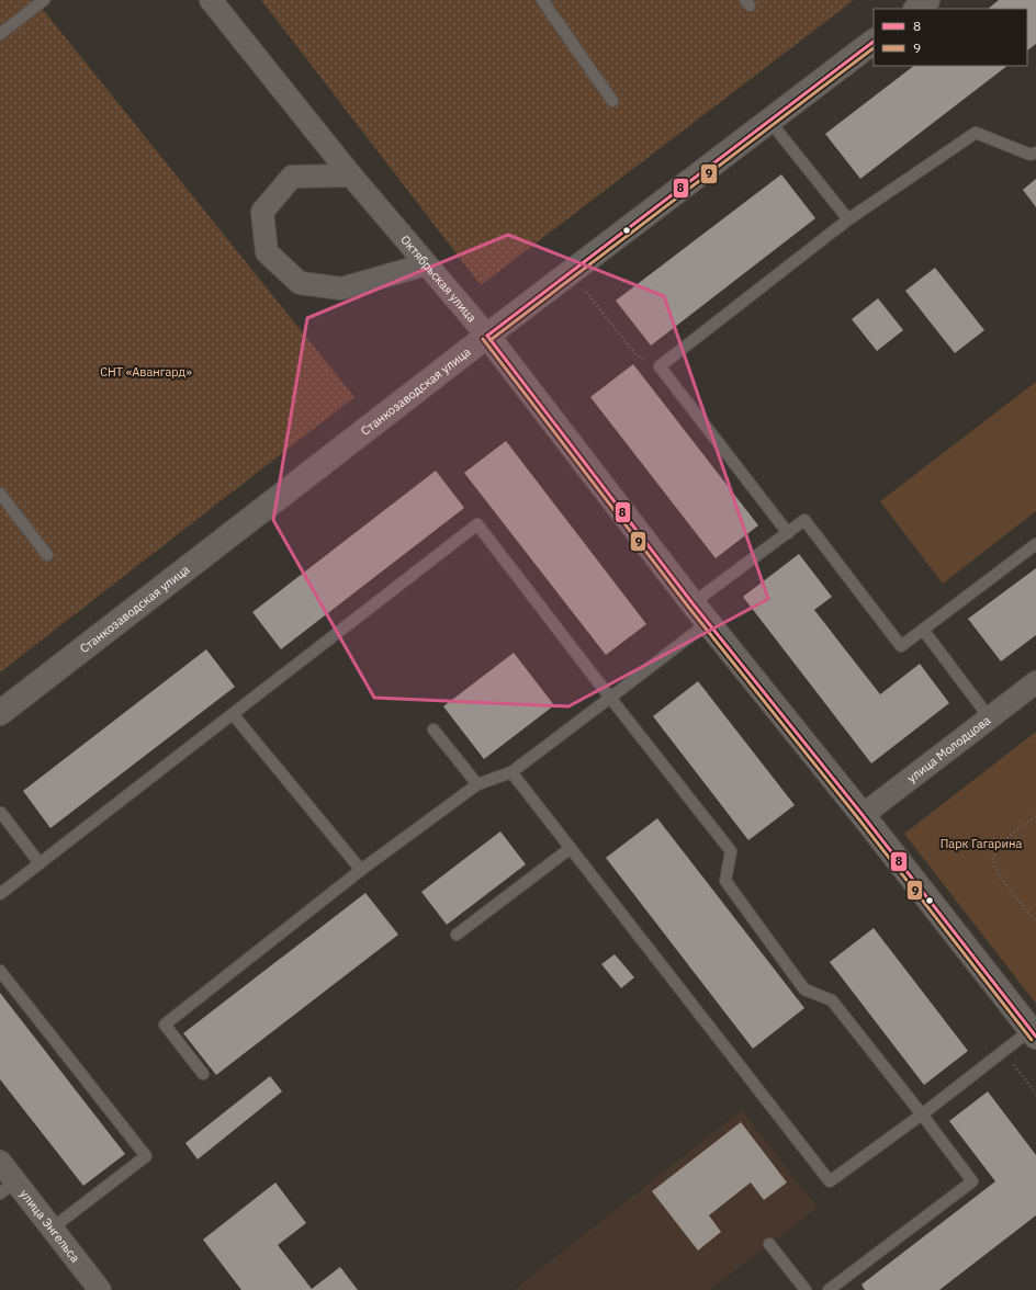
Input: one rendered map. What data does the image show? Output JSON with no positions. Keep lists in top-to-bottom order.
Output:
{
  "streets": {
    "street": [
      "Октябрьская улица",
      "Станкозаводская улица",
      "улица Молодцова",
      "улица Энгельса"
    ]
  },
  "crossings": [
    ["Октябрьская улица", "Станкозаводская улица"],
    ["Октябрьская улица", "улица Молодцова"]
  ],
  "parks": ["СНТ «Авангард»", "Парк Гагарина"],
  "lines": ["transit line 8", "transit line 9"],
  "legend": ["8", "9"]
}
